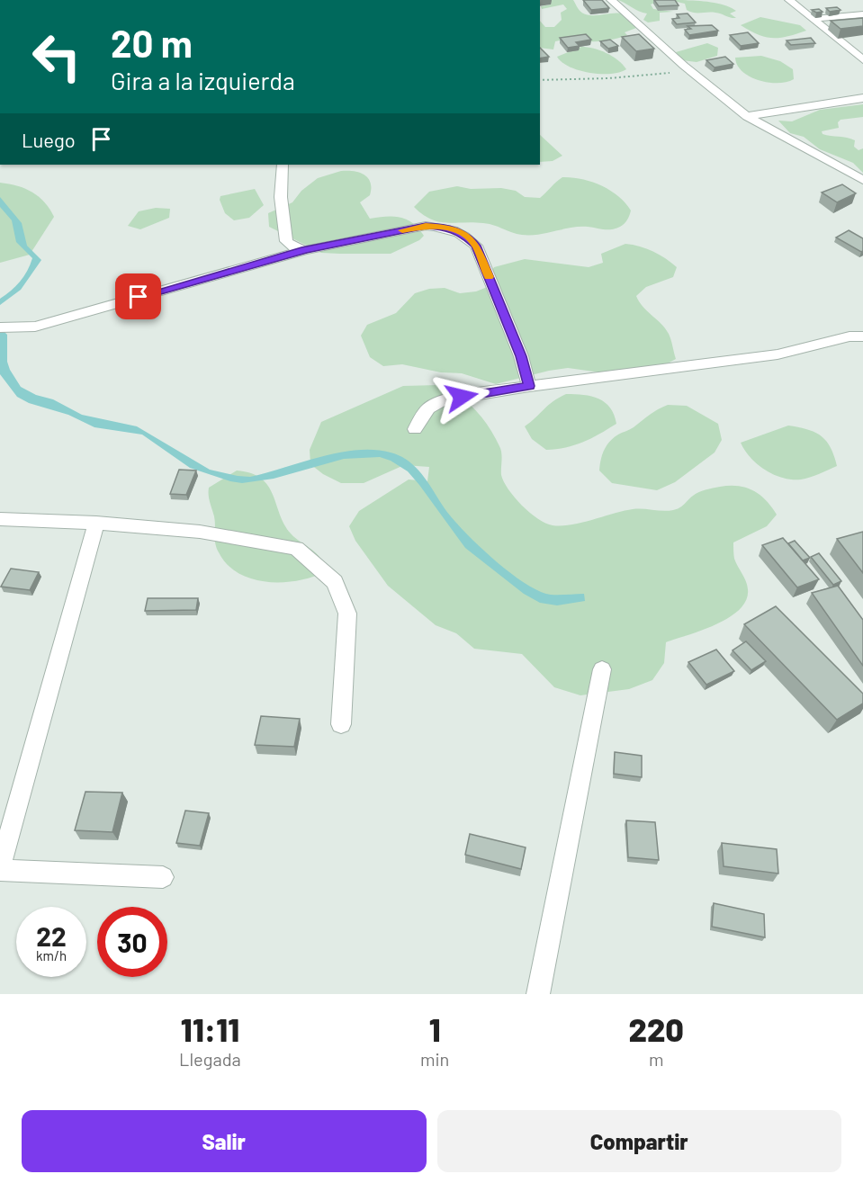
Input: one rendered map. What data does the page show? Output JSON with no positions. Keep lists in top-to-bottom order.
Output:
{
  "page": {
    "turn": ["20 m", "Gira a la izquierda"],
    "then": "Luego",
    "speed": "22 km/h",
    "limit": "30",
    "eta": [
      "11:11",
      "Llegada",
      "1",
      "min",
      "220",
      "m"
    ],
    "buttons": ["Salir", "Compartir"]
  }
}
